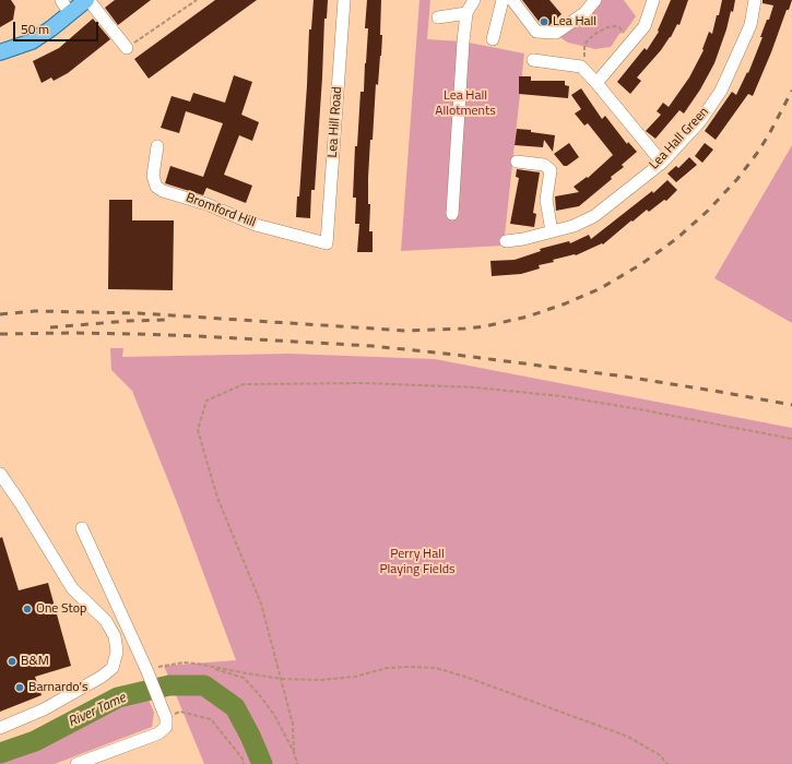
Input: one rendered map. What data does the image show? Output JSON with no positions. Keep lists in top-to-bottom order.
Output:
{
  "streets": {
    "street": ["Lea Hill Road", "Lea Hall Green", "Bromford Hill"]
  },
  "crossings": [
    ["Lea Hill Road", "Bromford Hill"]
  ],
  "water": ["River Tame"],
  "parks": ["Lea Hall Allotments", "Perry Hall Playing Fields"],
  "places": [
    "Lea Hall",
    "One Stop",
    "B&M",
    "Barnardo's"
  ],
  "scale_bar": "50 m"
}
